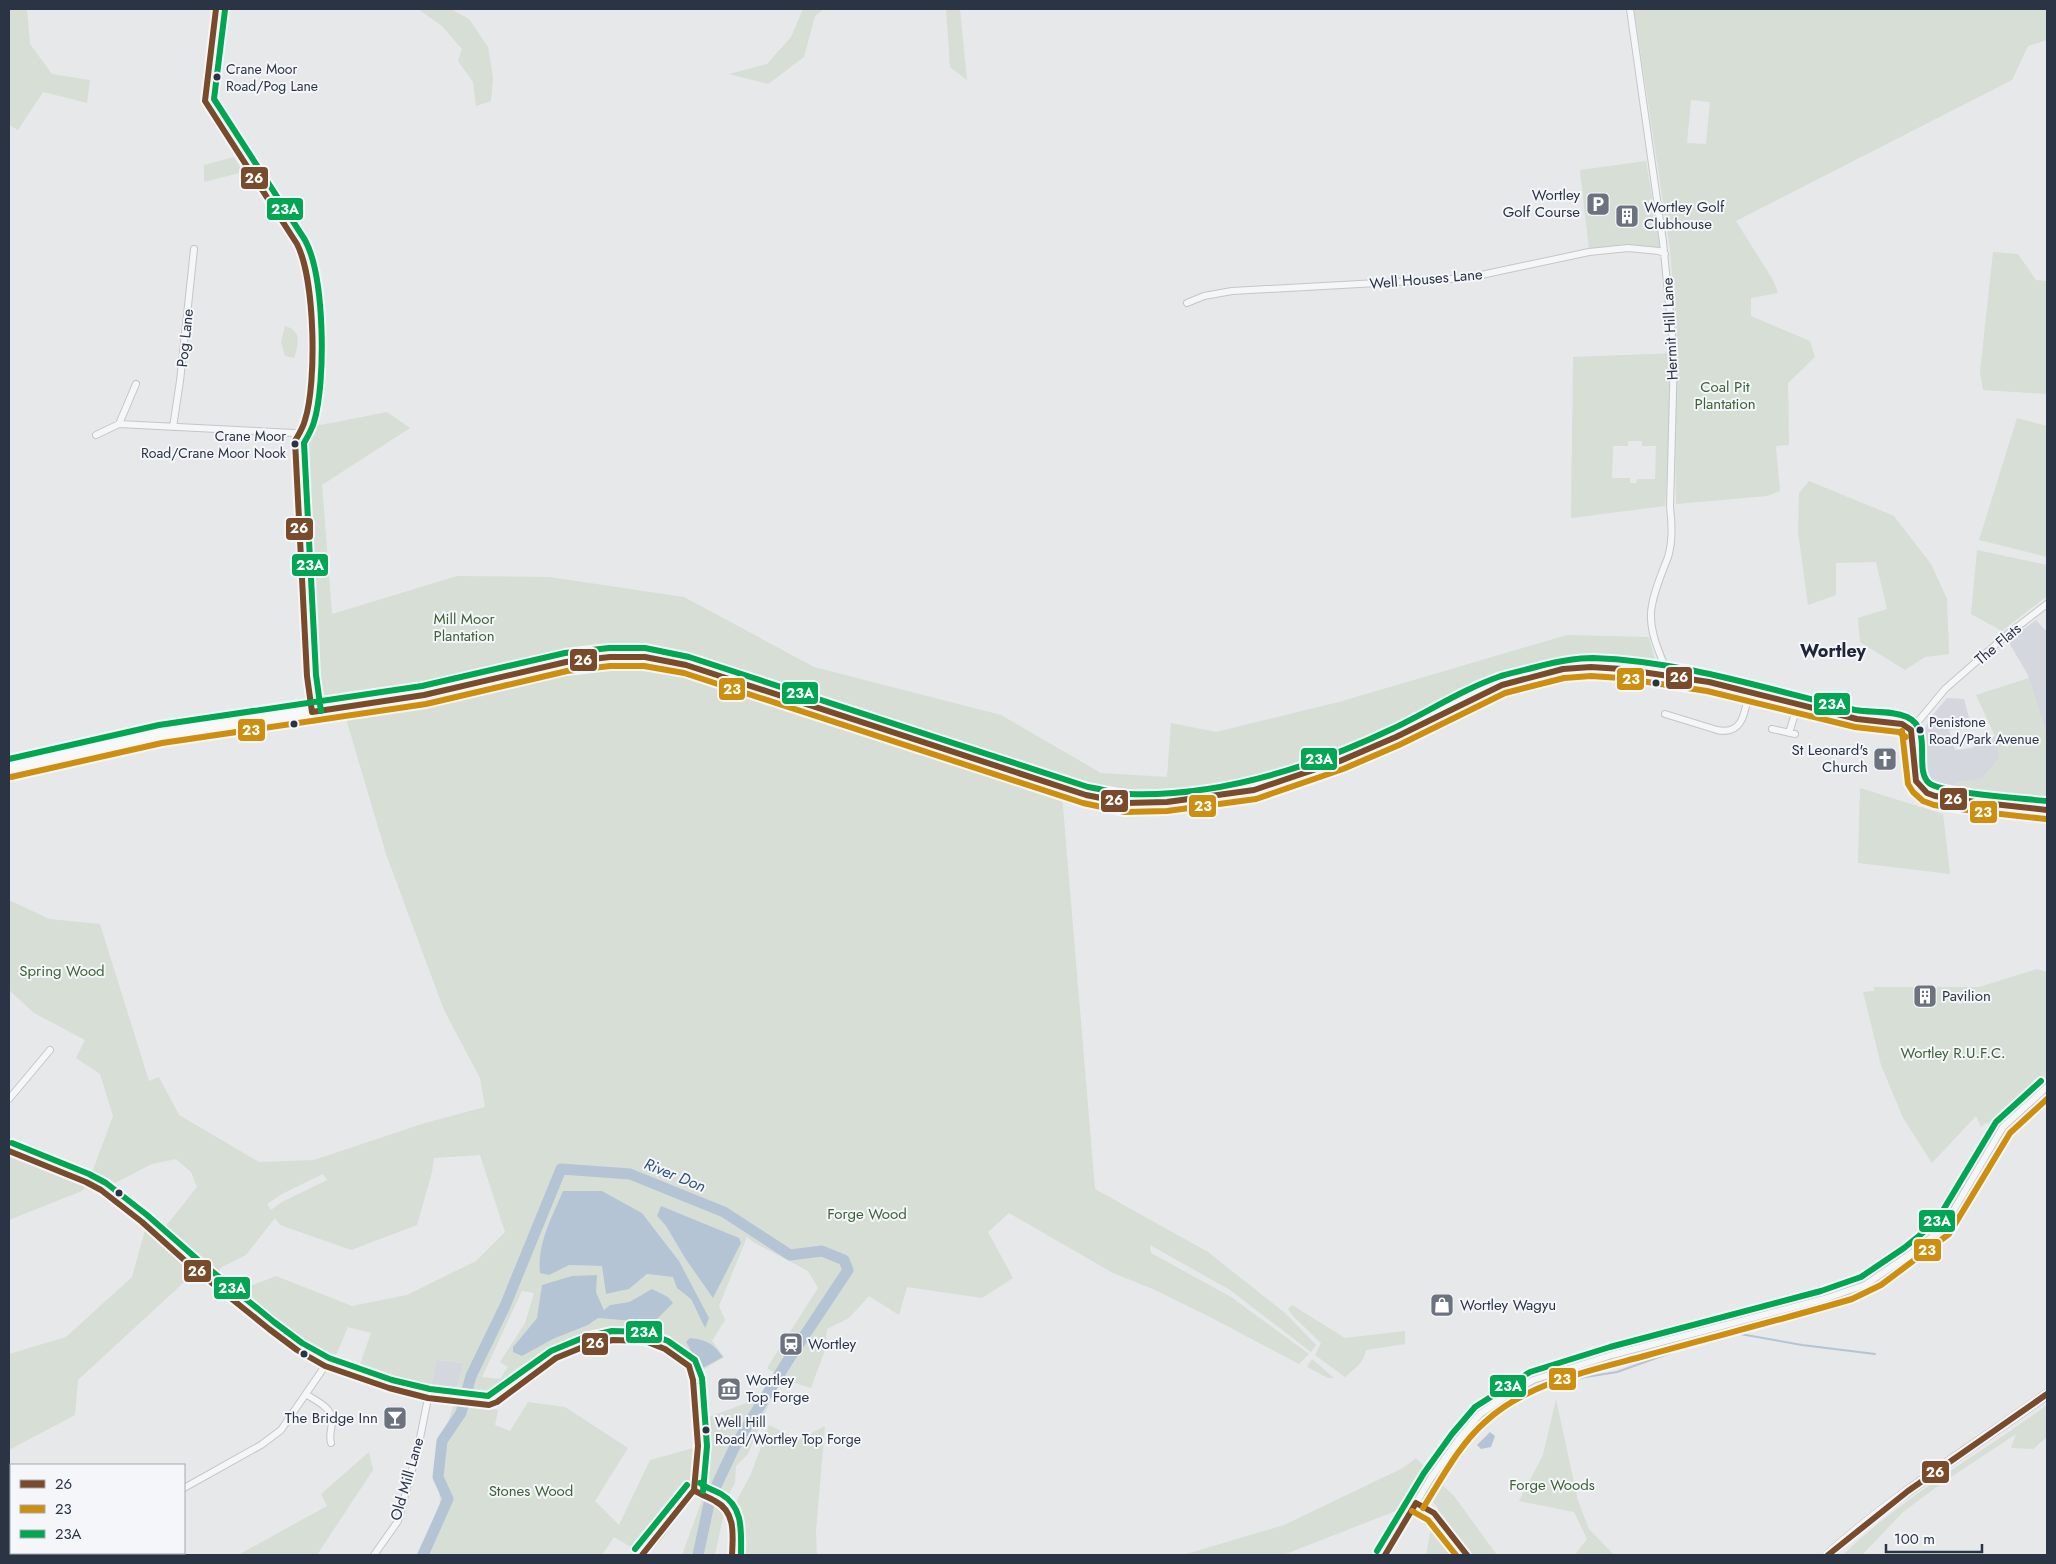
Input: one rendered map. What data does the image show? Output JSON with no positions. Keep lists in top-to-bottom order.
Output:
{
  "streets": {
    "street": [
      "Well Houses Lane",
      "Hermit Hill Lane",
      "Pog Lane",
      "The Flats",
      "Old Mill Lane"
    ]
  },
  "crossings": [
    ["Well Houses Lane", "Hermit Hill Lane"]
  ],
  "districts": ["Wortley"],
  "water": ["River Don"],
  "parks": [
    "Coal Pit Plantation",
    "Mill Moor Plantation",
    "Spring Wood",
    "Wortley R.U.F.C.",
    "Forge Wood",
    "Forge Woods",
    "Stones Wood"
  ],
  "places": {
    "other": [
      "Crane Moor Road/Pog Lane",
      "Crane Moor Road/Crane Moor Nook",
      "Penistone Road/Park Avenue",
      "Well Hill Road/Wortley Top Forge"
    ],
    "parking": ["Wortley Golf Course"],
    "building": ["Wortley Golf Clubhouse", "Pavilion"],
    "church": ["St Leonard's Church"],
    "shop": ["Wortley Wagyu"],
    "station": ["Wortley"],
    "museum": ["Wortley Top Forge"],
    "bar": ["The Bridge Inn"]
  },
  "lines": ["transit line 26", "transit line 23A", "transit line 23"],
  "legend": ["26", "23", "23A"],
  "scale_bar": "100 m"
}
